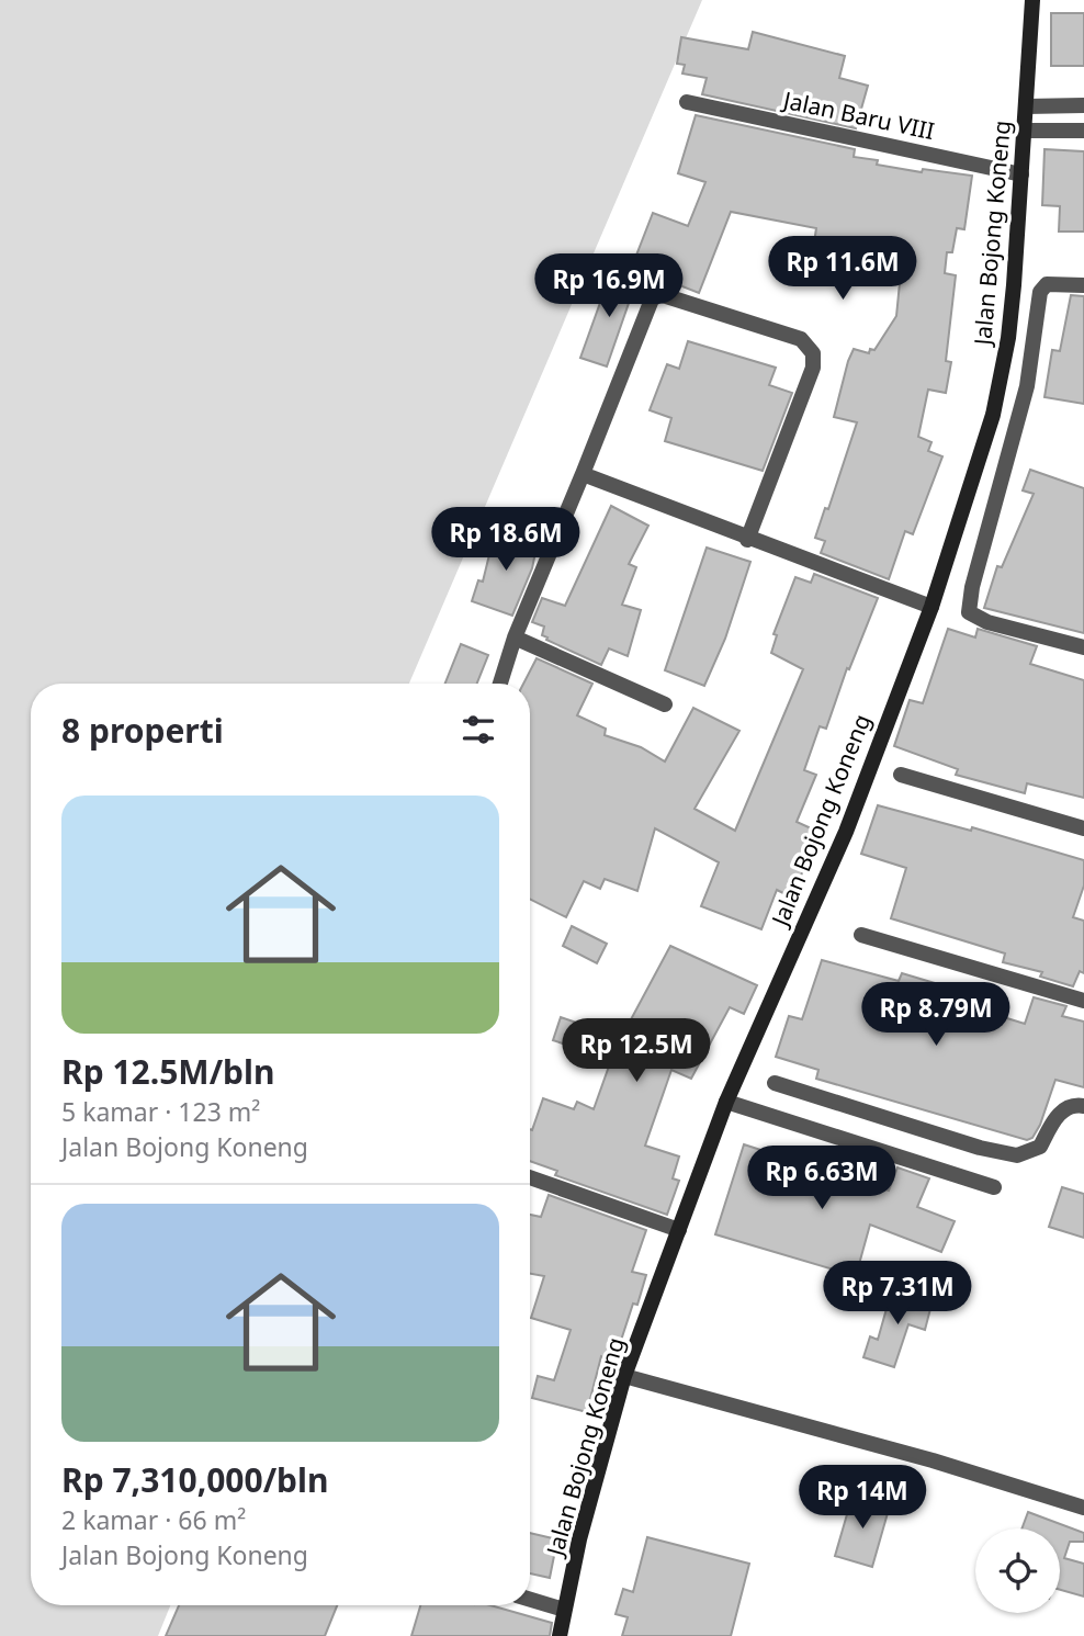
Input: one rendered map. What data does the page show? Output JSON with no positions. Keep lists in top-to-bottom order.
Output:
{
  "streets": {
    "street": ["Jalan Baru VIII", "Jalan Bojong Koneng"]
  },
  "crossings": [
    ["Jalan Baru VIII", "Jalan Bojong Koneng"]
  ],
  "page": {
    "price": [
      "Rp 11.6M",
      "Rp 16.9M",
      "Rp 18.6M",
      "Rp 8.79M",
      "Rp 12.5M",
      "Rp 6.63M",
      "Rp 7.31M",
      "Rp 14M"
    ],
    "heading": "8 properti",
    "list": [
      {
        "name": "Rp 12.5M/bln",
        "note": "5 kamar · 123 m² · Jalan Bojong Koneng"
      },
      {
        "name": "Rp 7,310,000/bln",
        "note": "2 kamar · 66 m² · Jalan Bojong Koneng"
      }
    ]
  }
}
